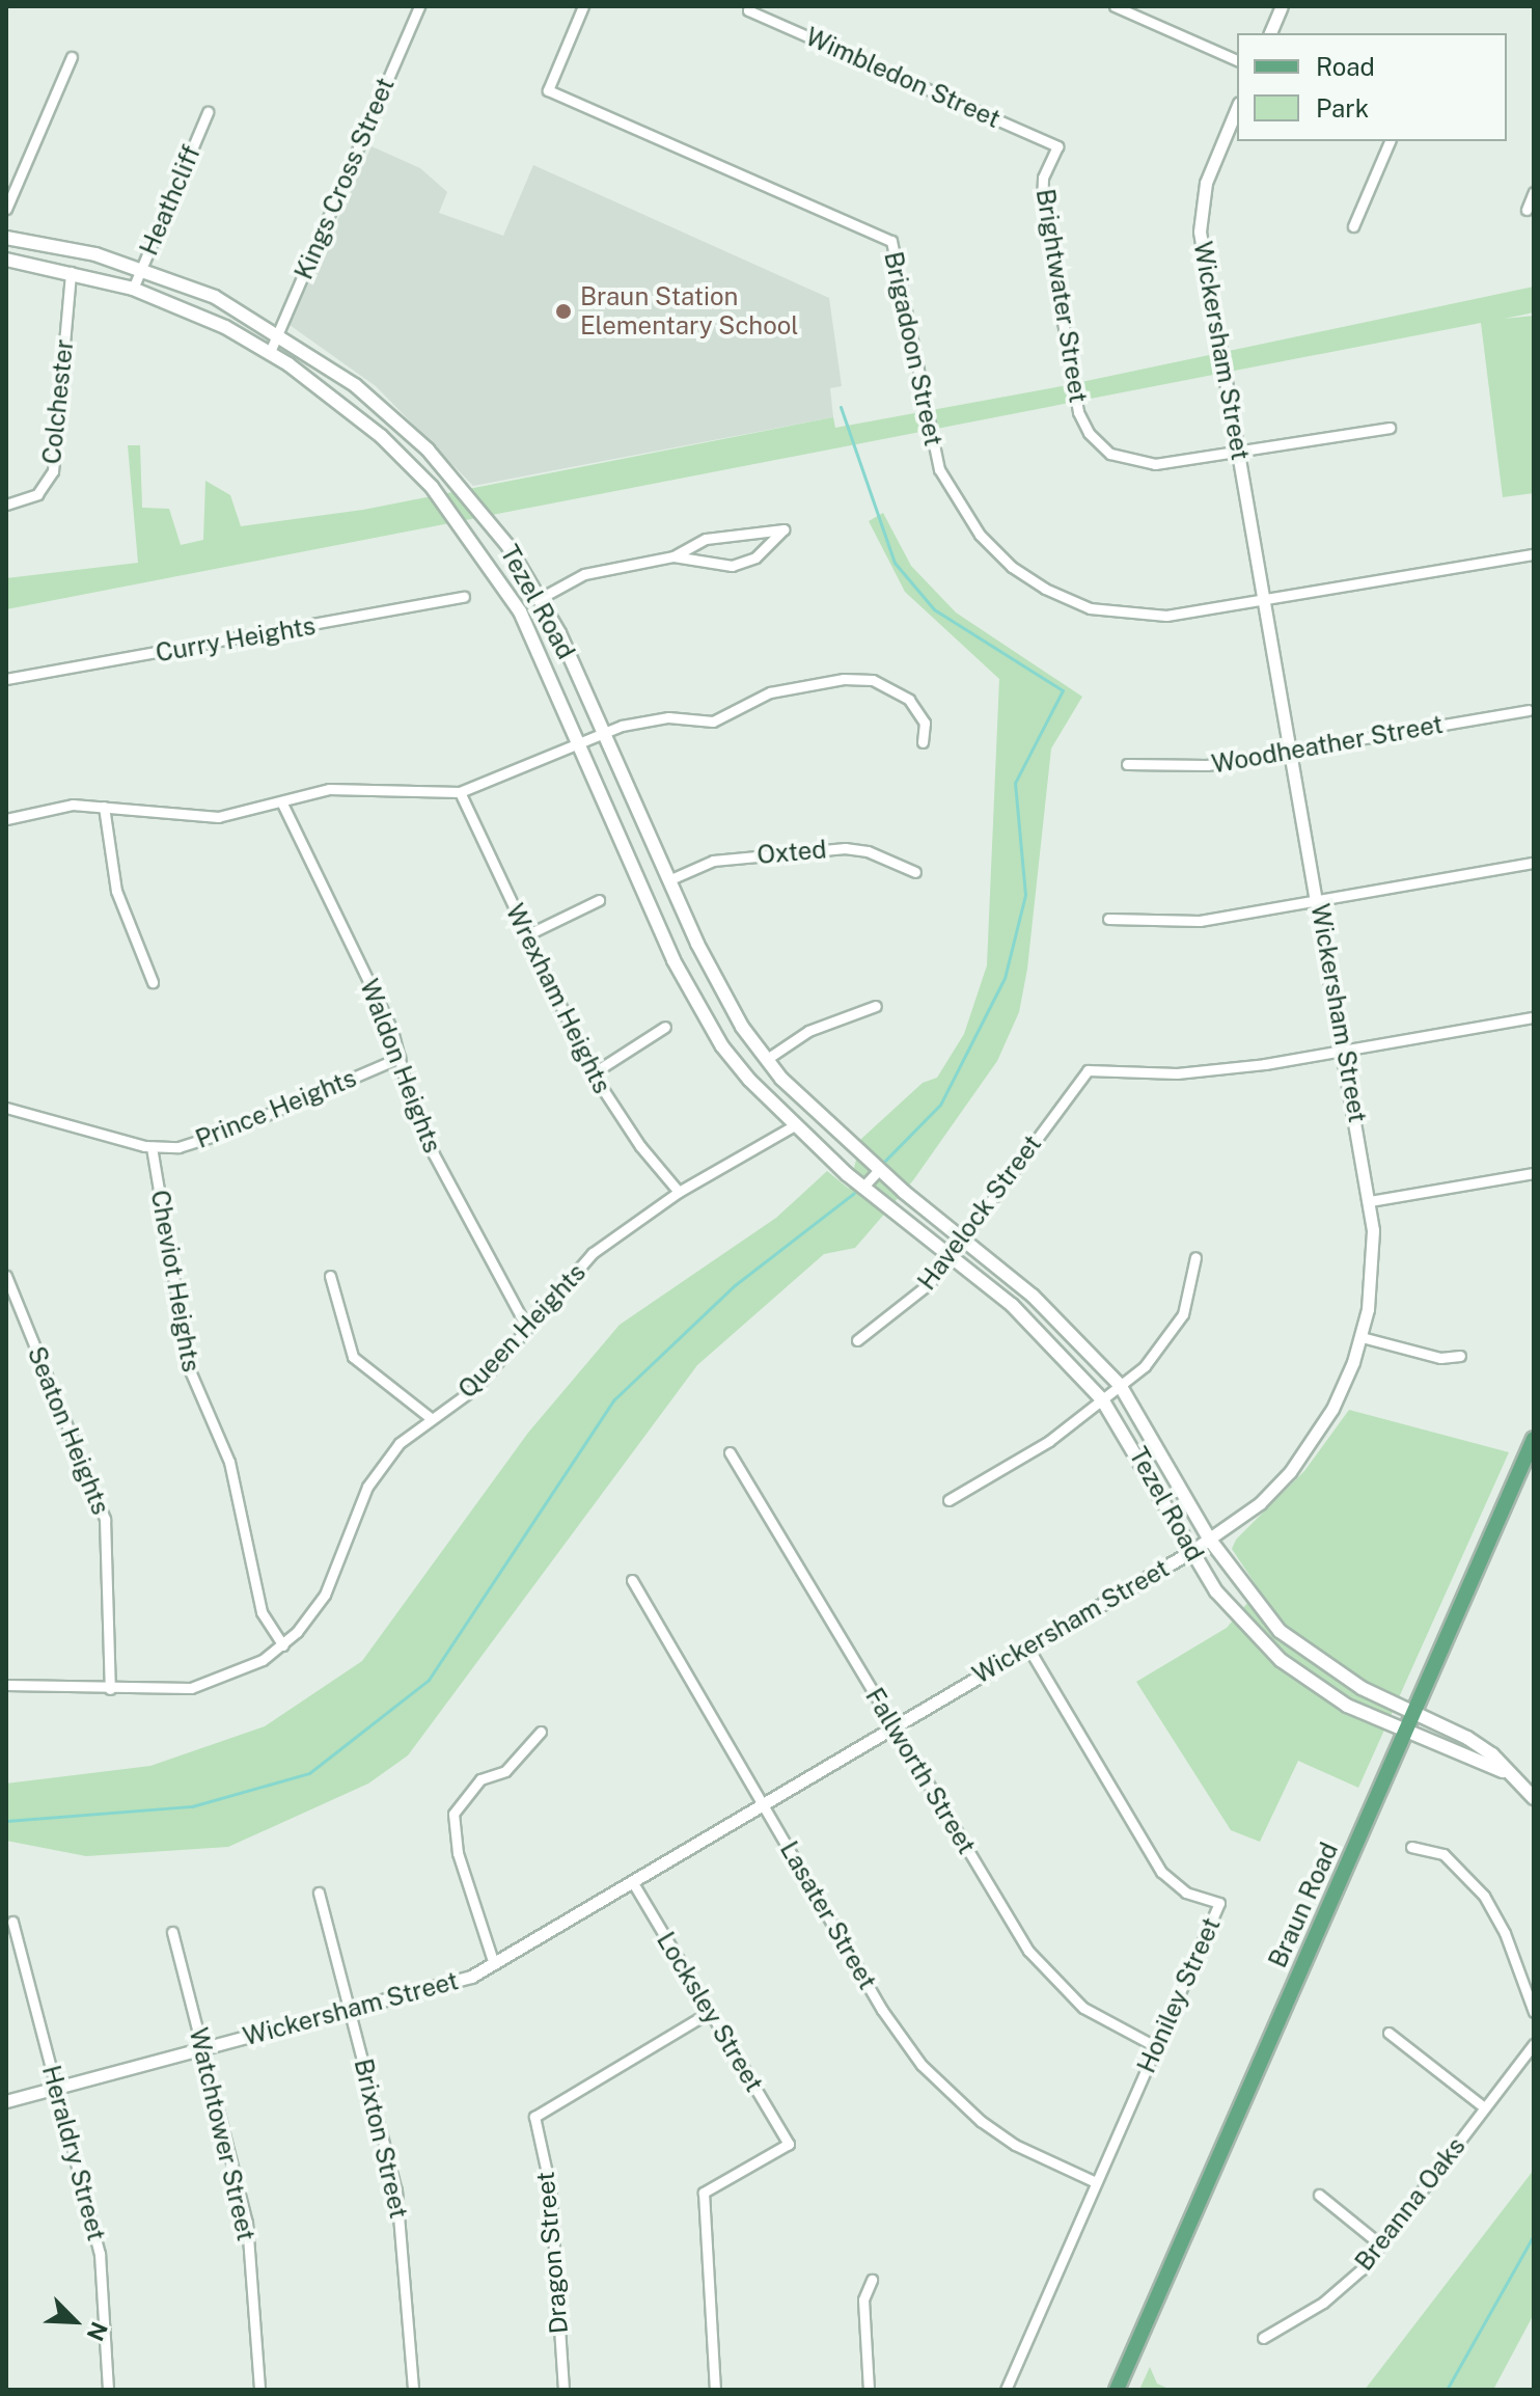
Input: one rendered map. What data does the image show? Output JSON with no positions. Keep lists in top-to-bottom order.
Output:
{
  "streets": {
    "main road": ["Tezel Road", "Braun Road"],
    "street": [
      "Wimbledon Street",
      "Kings Cross Street",
      "Heathcliff",
      "Brightwater Street",
      "Brigadoon Street",
      "Wickersham Street",
      "Colchester",
      "Curry Heights",
      "Woodheather Street",
      "Oxted",
      "Wrexham Heights",
      "Waldon Heights",
      "Prince Heights",
      "Havelock Street",
      "Cheviot Heights",
      "Queen Heights",
      "Seaton Heights",
      "Fallworth Street",
      "Lasater Street",
      "Honiley Street",
      "Locksley Street",
      "Watchtower Street",
      "Brixton Street",
      "Heraldry Street",
      "Breanna Oaks",
      "Dragon Street"
    ]
  },
  "crossings": [
    ["Wimbledon Street", "Brightwater Street"],
    ["Kings Cross Street", "Tezel Road"],
    ["Heathcliff", "Tezel Road"],
    ["Brightwater Street", "Wickersham Street"],
    ["Brigadoon Street", "Wickersham Street"],
    ["Wickersham Street", "Tezel Road"],
    ["Wickersham Street", "Woodheather Street"],
    ["Wickersham Street", "Havelock Street"],
    ["Wickersham Street", "Fallworth Street"],
    ["Wickersham Street", "Lasater Street"],
    ["Wickersham Street", "Honiley Street"],
    ["Wickersham Street", "Locksley Street"],
    ["Wickersham Street", "Watchtower Street"],
    ["Wickersham Street", "Brixton Street"],
    ["Wickersham Street", "Heraldry Street"],
    ["Colchester", "Tezel Road"],
    ["Tezel Road", "Oxted"],
    ["Tezel Road", "Havelock Street"],
    ["Tezel Road", "Queen Heights"],
    ["Tezel Road", "Braun Road"],
    ["Wrexham Heights", "Queen Heights"],
    ["Waldon Heights", "Prince Heights"],
    ["Waldon Heights", "Queen Heights"],
    ["Prince Heights", "Cheviot Heights"],
    ["Cheviot Heights", "Queen Heights"],
    ["Queen Heights", "Seaton Heights"],
    ["Fallworth Street", "Honiley Street"],
    ["Lasater Street", "Honiley Street"],
    ["Locksley Street", "Dragon Street"]
  ],
  "places": ["Braun Station Elementary School"],
  "legend": ["Road", "Park"],
  "north": "bottom right"
}
